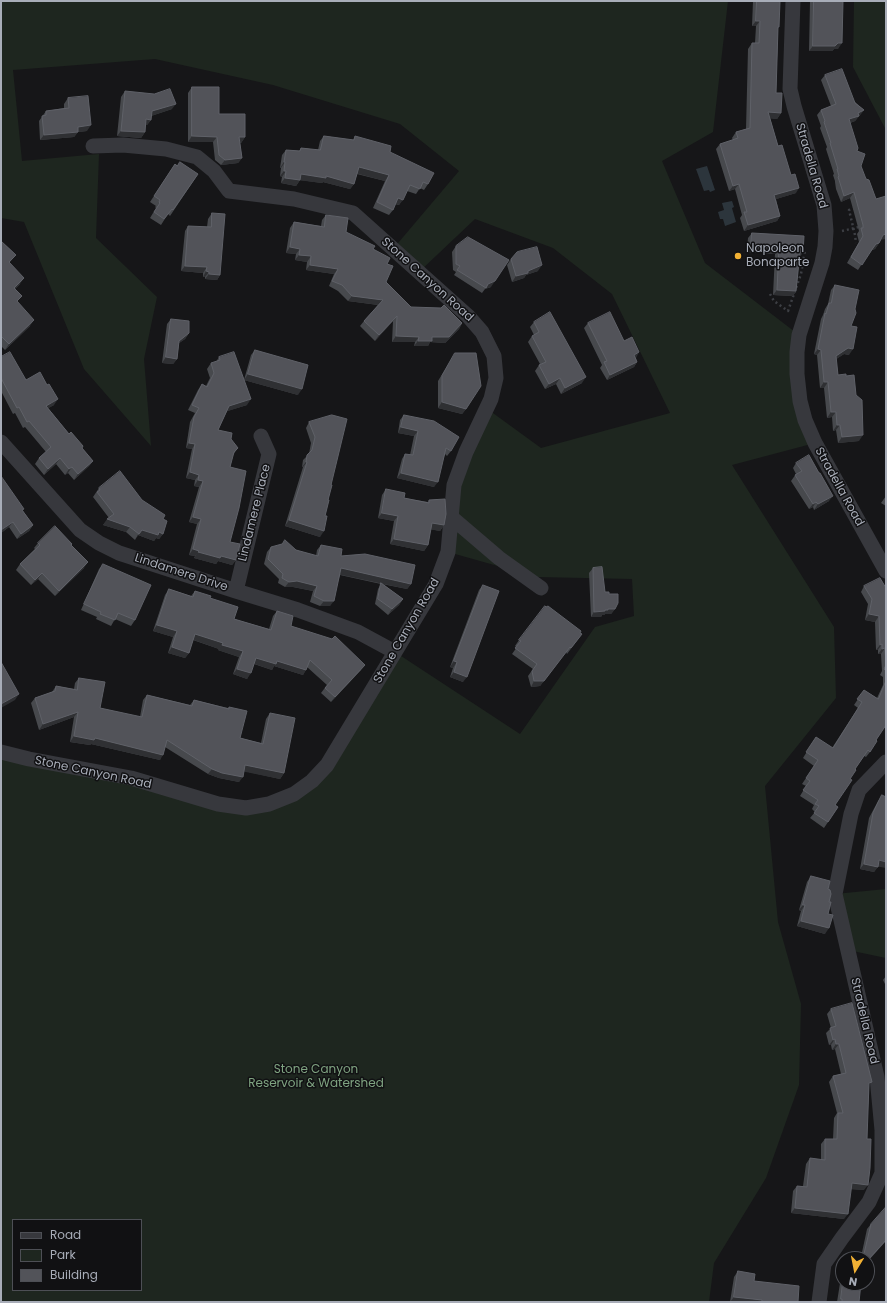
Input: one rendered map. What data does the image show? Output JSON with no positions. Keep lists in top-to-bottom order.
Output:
{
  "streets": {
    "street": [
      "Stradella Road",
      "Stone Canyon Road",
      "Lindamere Place",
      "Lindamere Drive"
    ]
  },
  "crossings": [
    ["Stone Canyon Road", "Lindamere Drive"],
    ["Lindamere Place", "Lindamere Drive"]
  ],
  "parks": ["Stone Canyon Reservoir & Watershed"],
  "places": ["Napoleon Bonaparte"],
  "legend": ["Road", "Park", "Building"],
  "north": "bottom"
}
